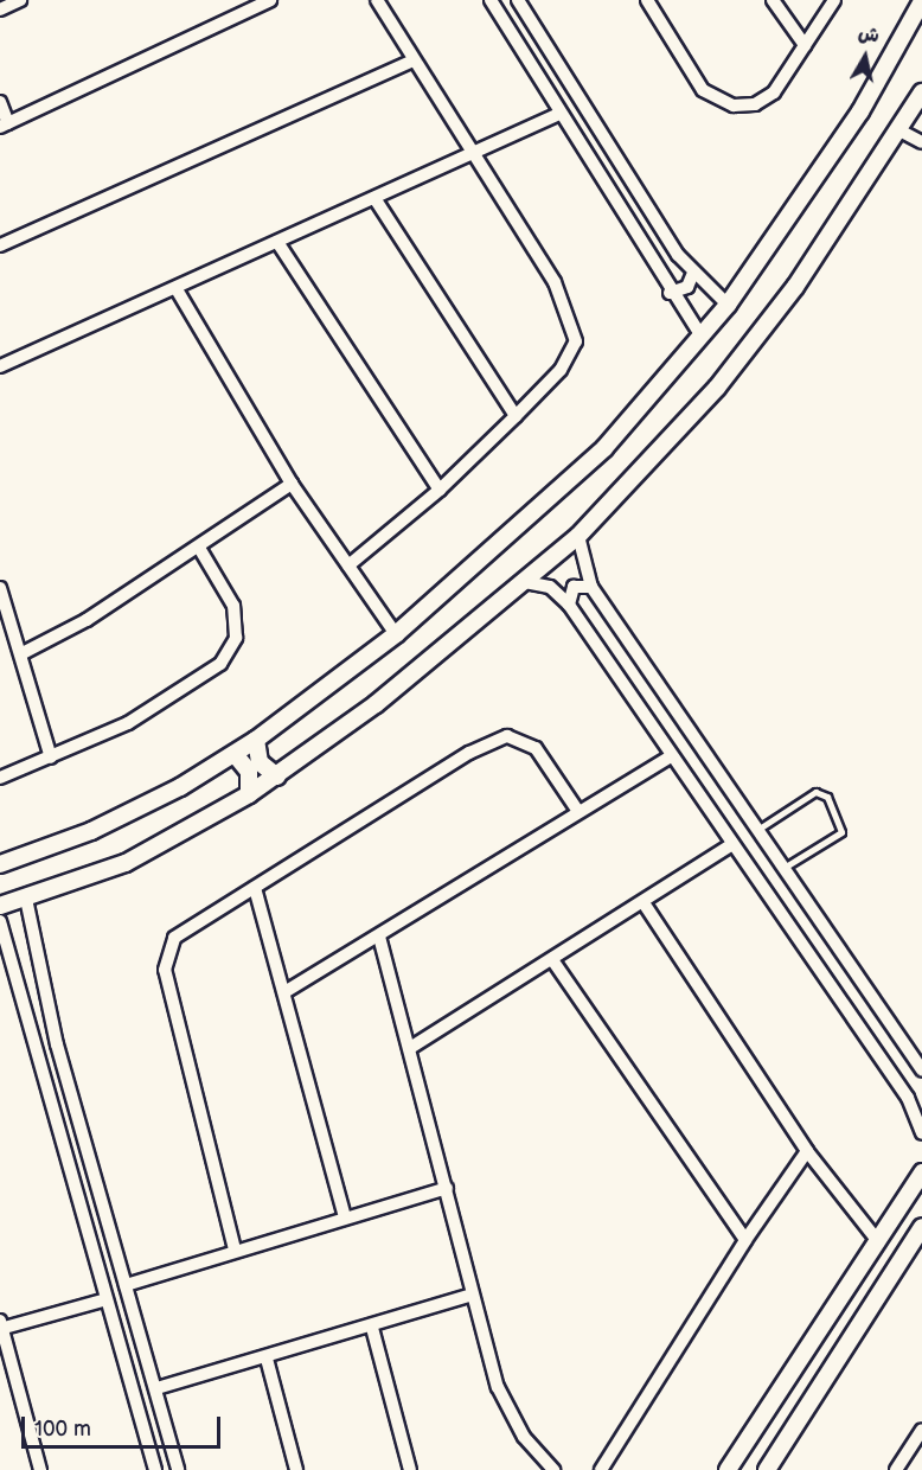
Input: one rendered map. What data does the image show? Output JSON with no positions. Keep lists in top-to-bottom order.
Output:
{
  "scale_bar": "100 m",
  "north": "top"
}
